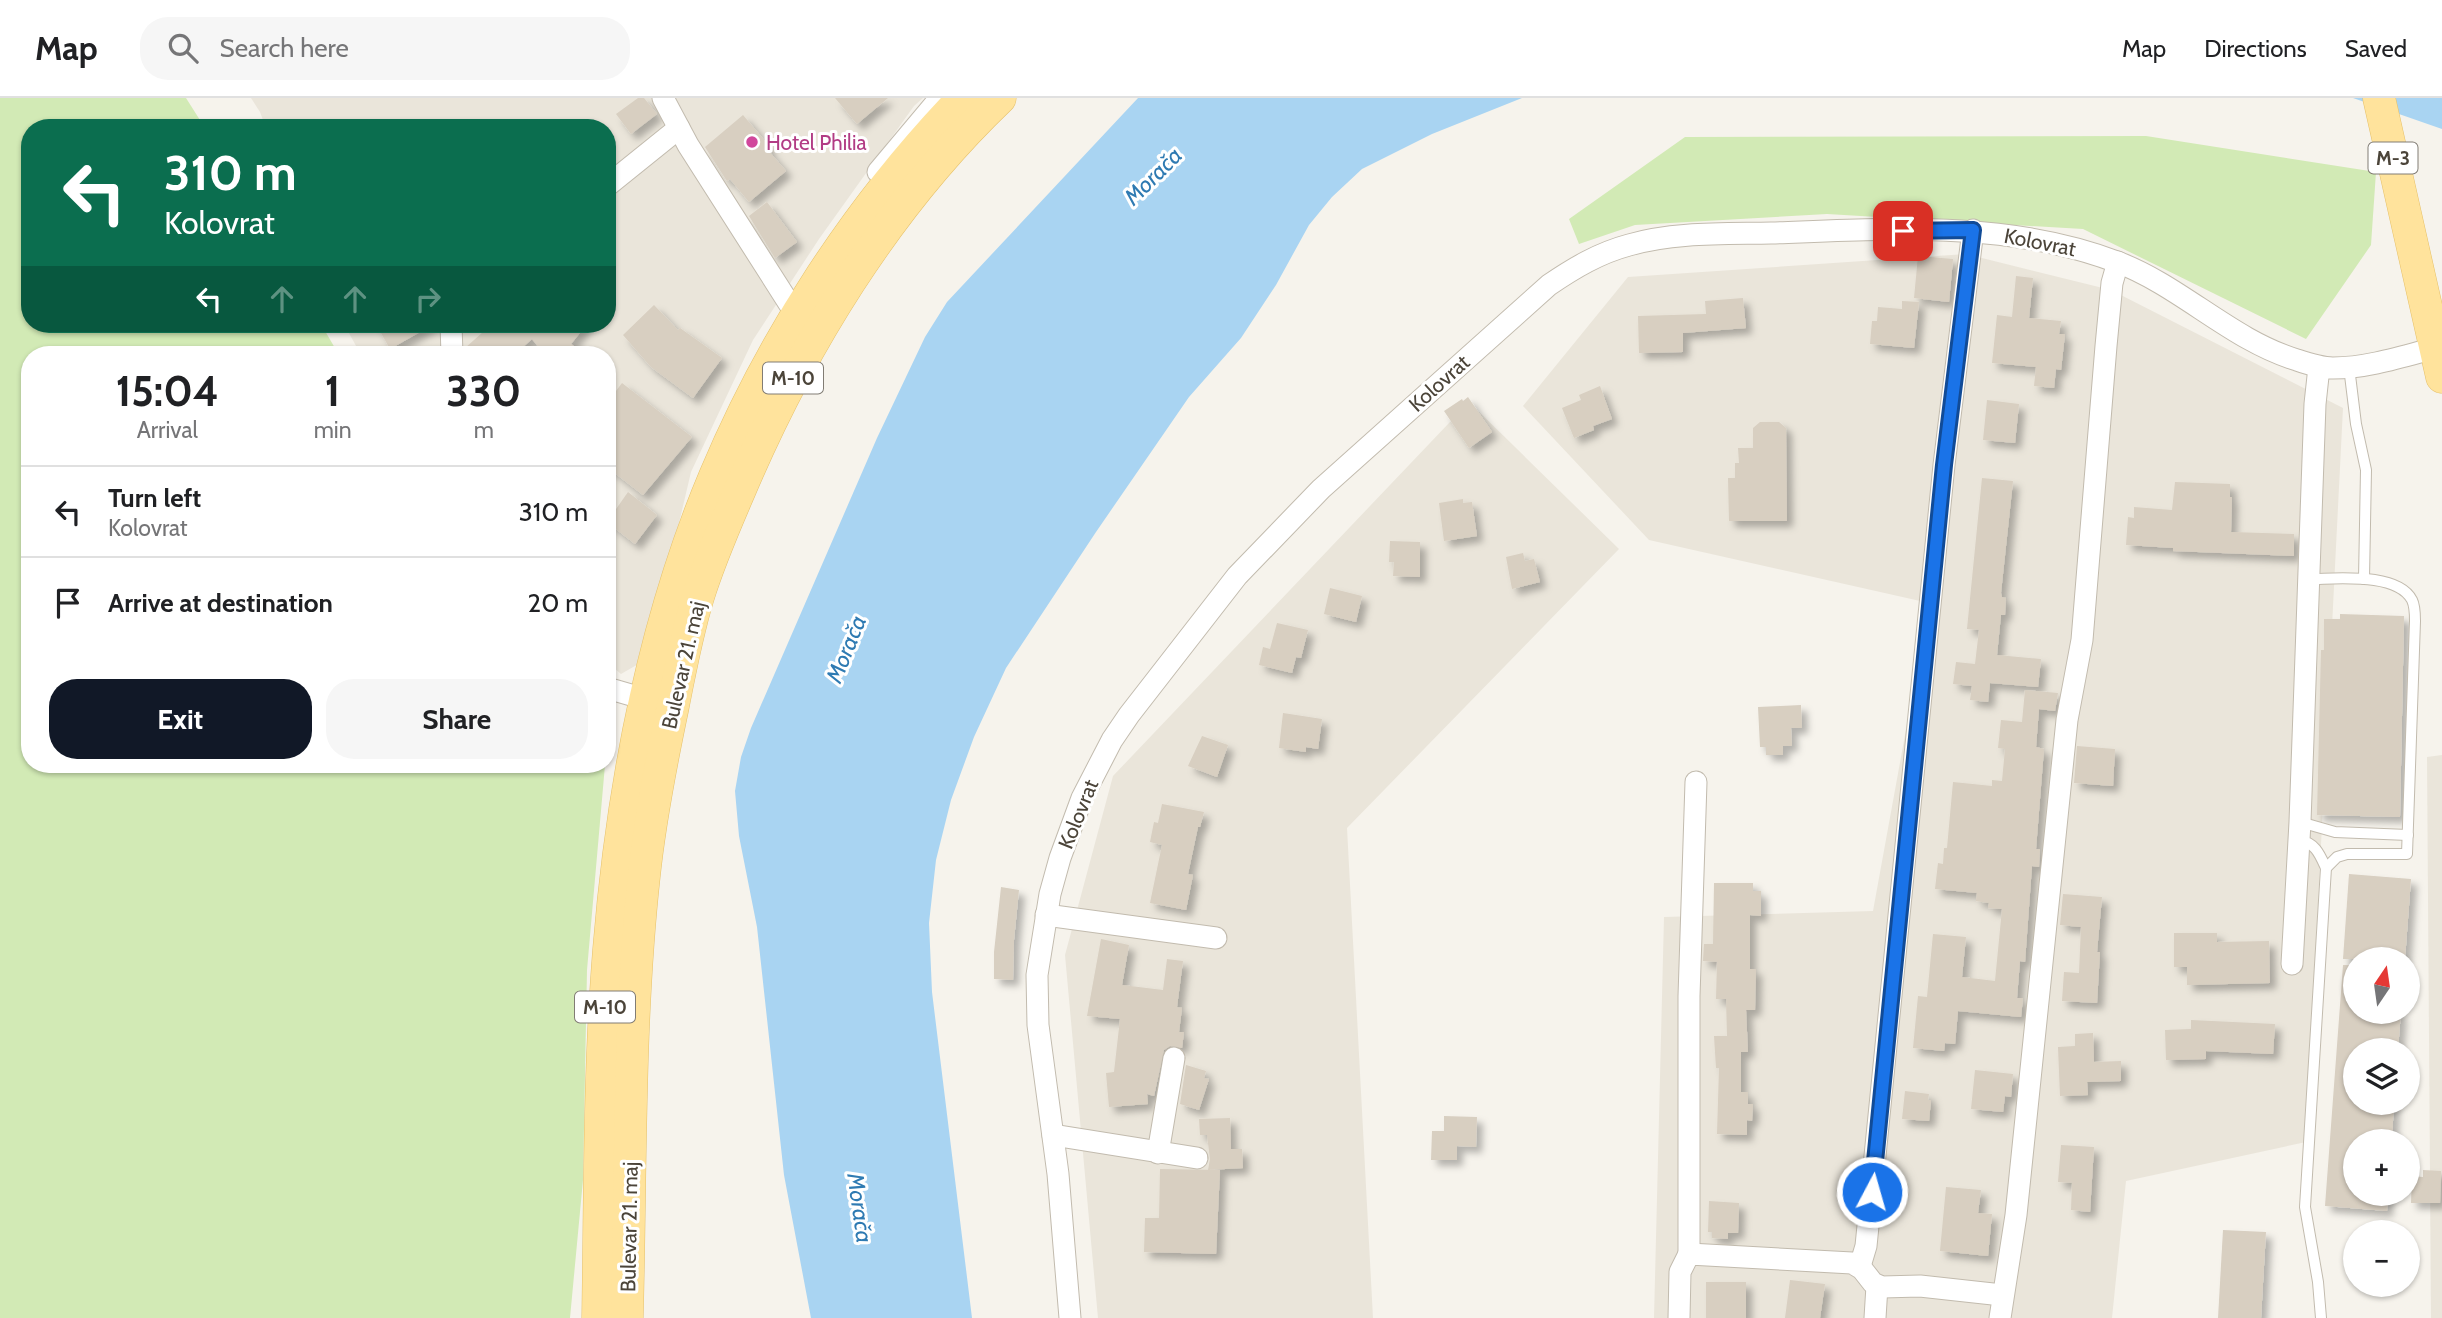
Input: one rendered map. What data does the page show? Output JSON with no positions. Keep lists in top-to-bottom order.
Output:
{
  "streets": {
    "main road": ["M-3", "M-10", "Bulevar 21. maj"],
    "street": ["Kolovrat"]
  },
  "crossings": [
    ["M-3", "Kolovrat"]
  ],
  "water": ["Morača"],
  "places": ["Hotel Philia"],
  "north": "top",
  "page": {
    "header": "Map",
    "search": "Search here",
    "nav": ["Map", "Directions", "Saved"],
    "turn": ["310 m", "Kolovrat"],
    "eta": [
      "15:04",
      "Arrival",
      "1",
      "min",
      "330",
      "m"
    ],
    "list": [
      {
        "name": "Turn left",
        "note": "Kolovrat",
        "value": "310 m"
      },
      {
        "name": "Arrive at destination",
        "value": "20 m"
      }
    ],
    "buttons": ["Exit", "Share"],
    "map_buttons": ["+", "−"]
  }
}
